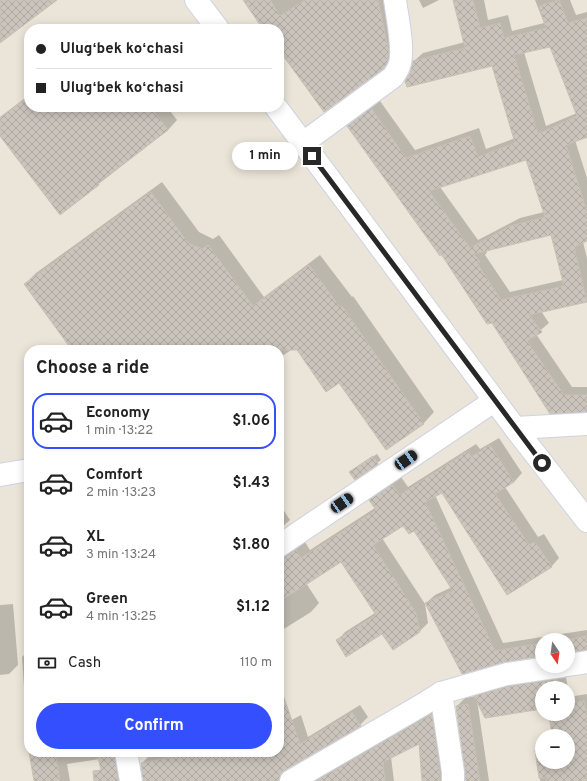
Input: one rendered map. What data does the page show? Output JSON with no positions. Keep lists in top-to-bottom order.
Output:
{
  "north": "bottom",
  "page": {
    "banner": ["Ulugʻbek koʻchasi", "Ulugʻbek koʻchasi"],
    "bubble": "1 min",
    "heading": "Choose a ride",
    "list": [
      {
        "name": "Economy",
        "note": "1 min · 13:22",
        "value": "$1.06"
      },
      {
        "name": "Comfort",
        "note": "2 min · 13:23",
        "value": "$1.43"
      },
      {
        "name": "XL",
        "note": "3 min · 13:24",
        "value": "$1.80"
      },
      {
        "name": "Green",
        "note": "4 min · 13:25",
        "value": "$1.12"
      }
    ],
    "map_buttons": ["+", "−"],
    "pay": ["Cash", "110 m"],
    "buttons": "Confirm"
  }
}
